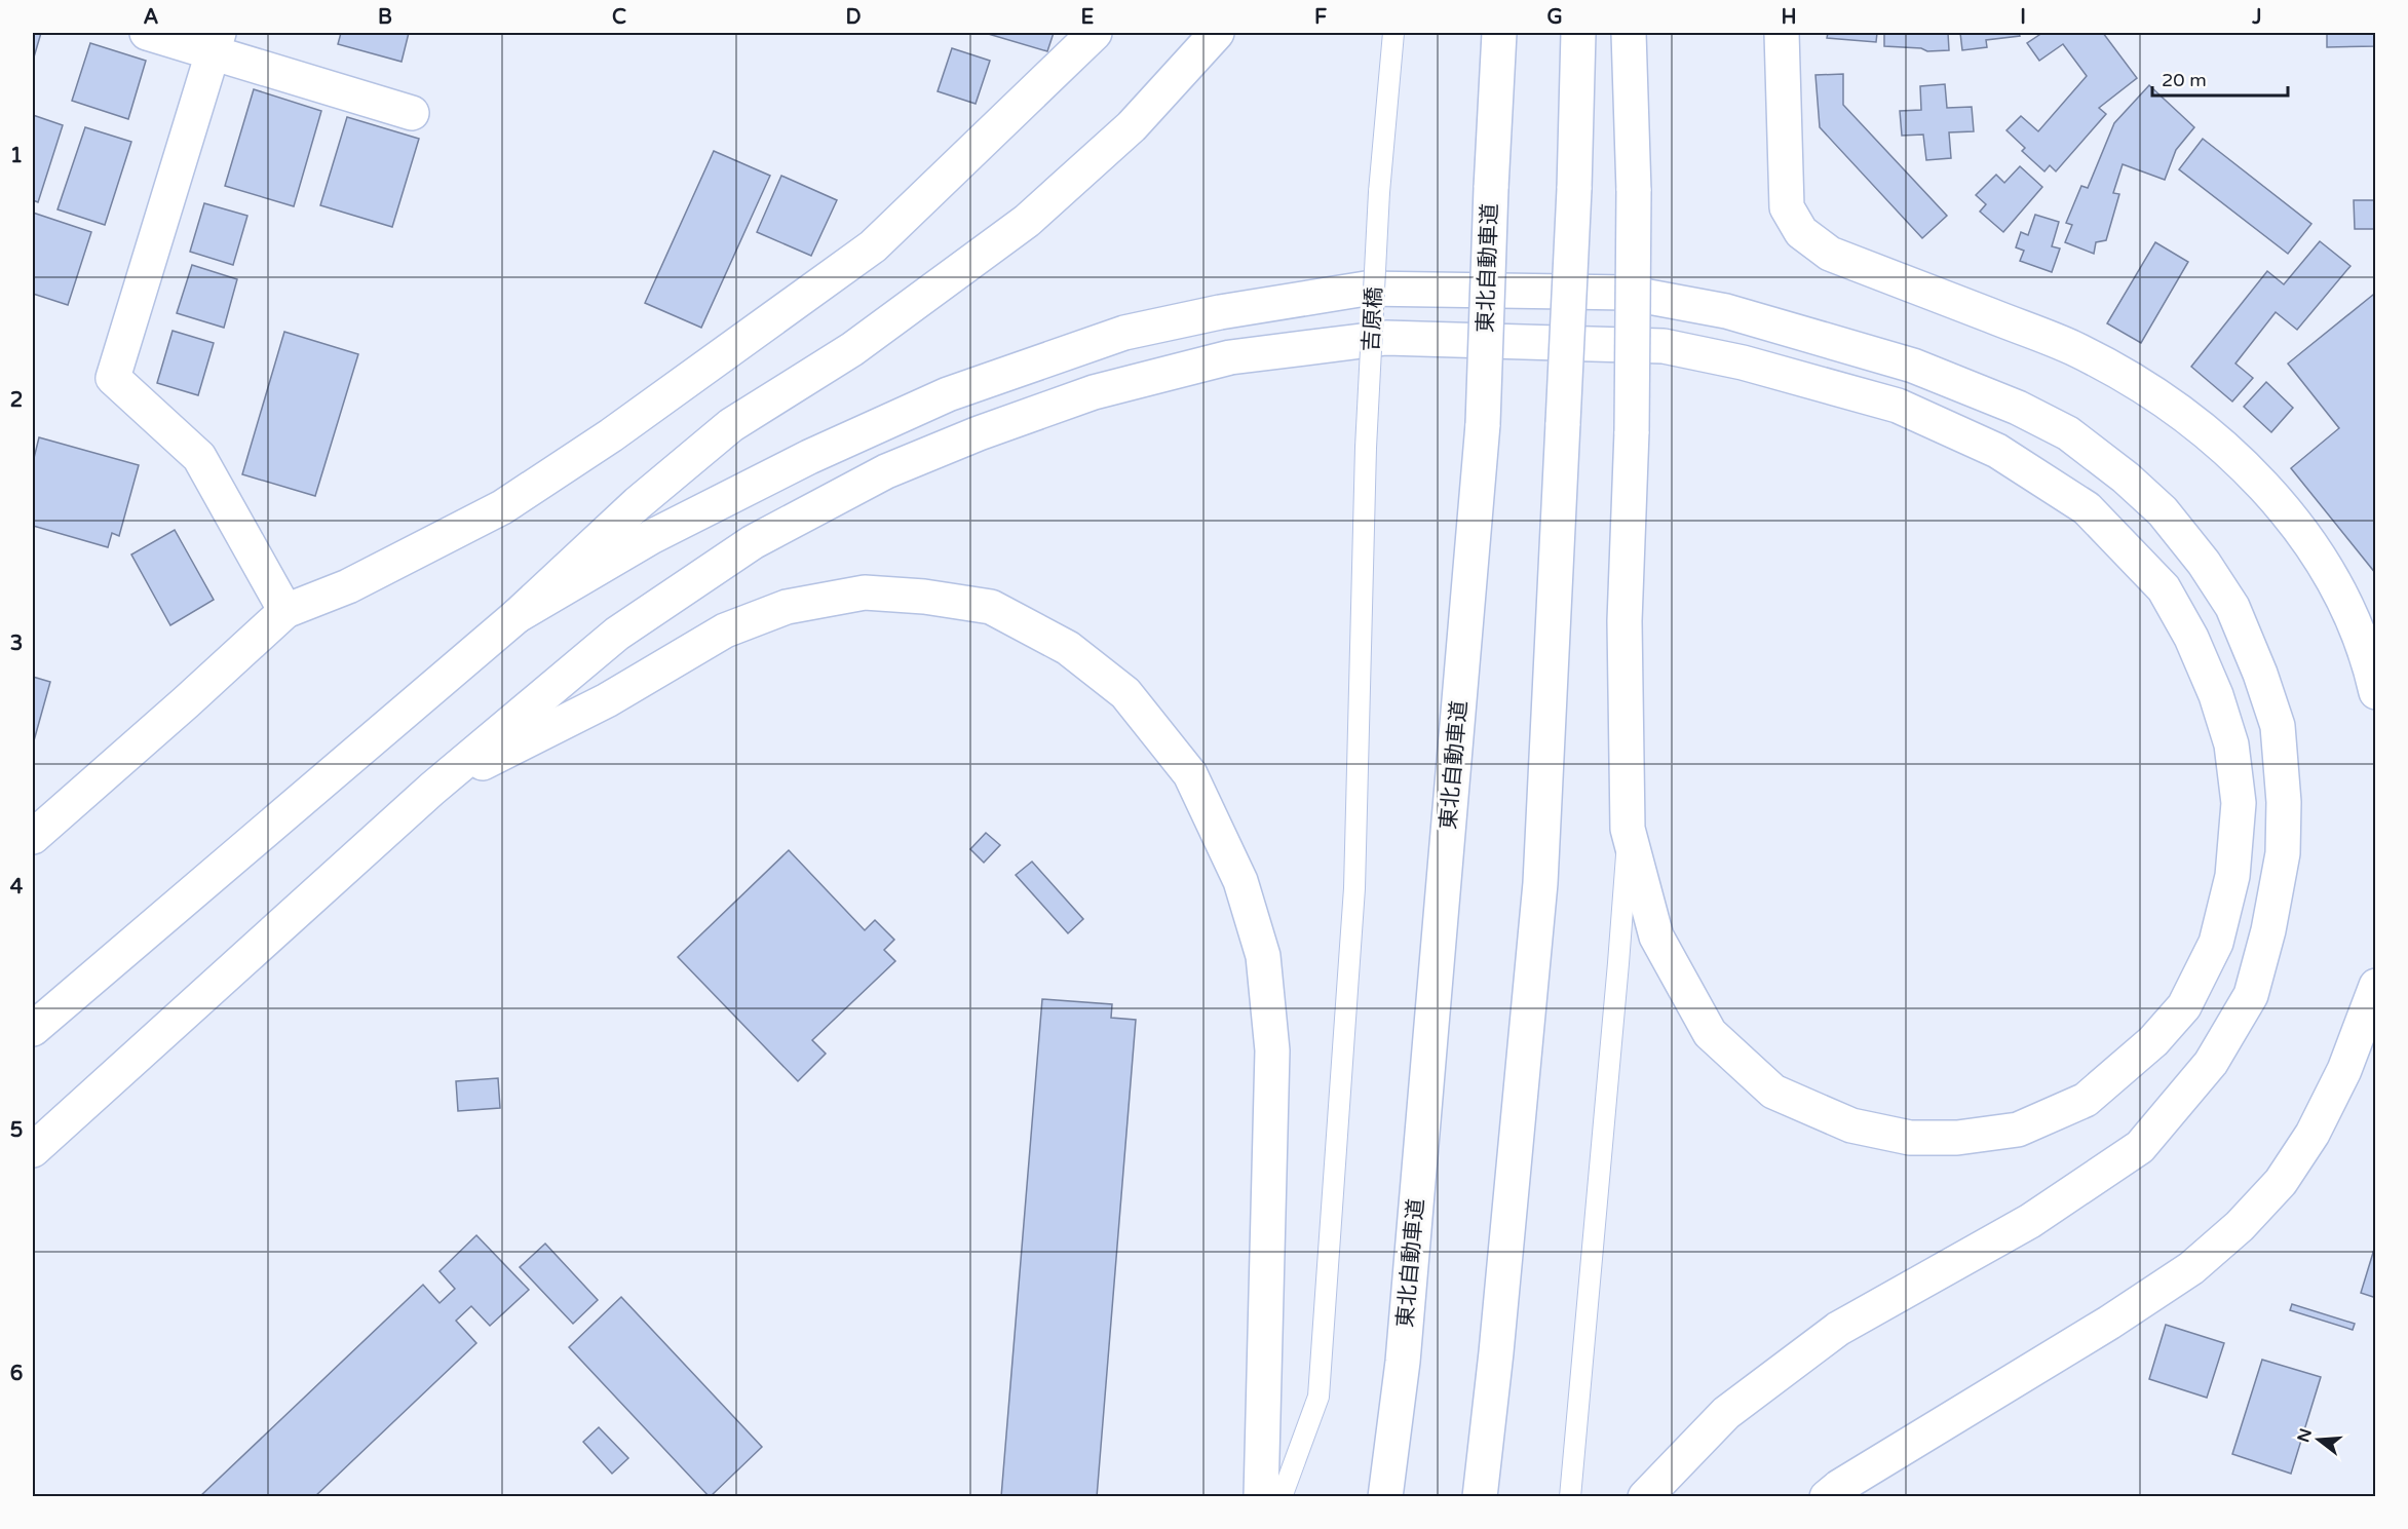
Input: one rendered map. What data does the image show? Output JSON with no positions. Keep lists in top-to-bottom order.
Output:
{
  "streets": {
    "main road": ["東北自動車道"],
    "lane": ["吉原橋"]
  },
  "scale_bar": "20 m",
  "north": "left",
  "grid": {
    "columns": [
      "A",
      "B",
      "C",
      "D",
      "E",
      "F",
      "G",
      "H",
      "I",
      "J"
    ],
    "rows": [
      "1",
      "2",
      "3",
      "4",
      "5",
      "6"
    ]
  }
}
